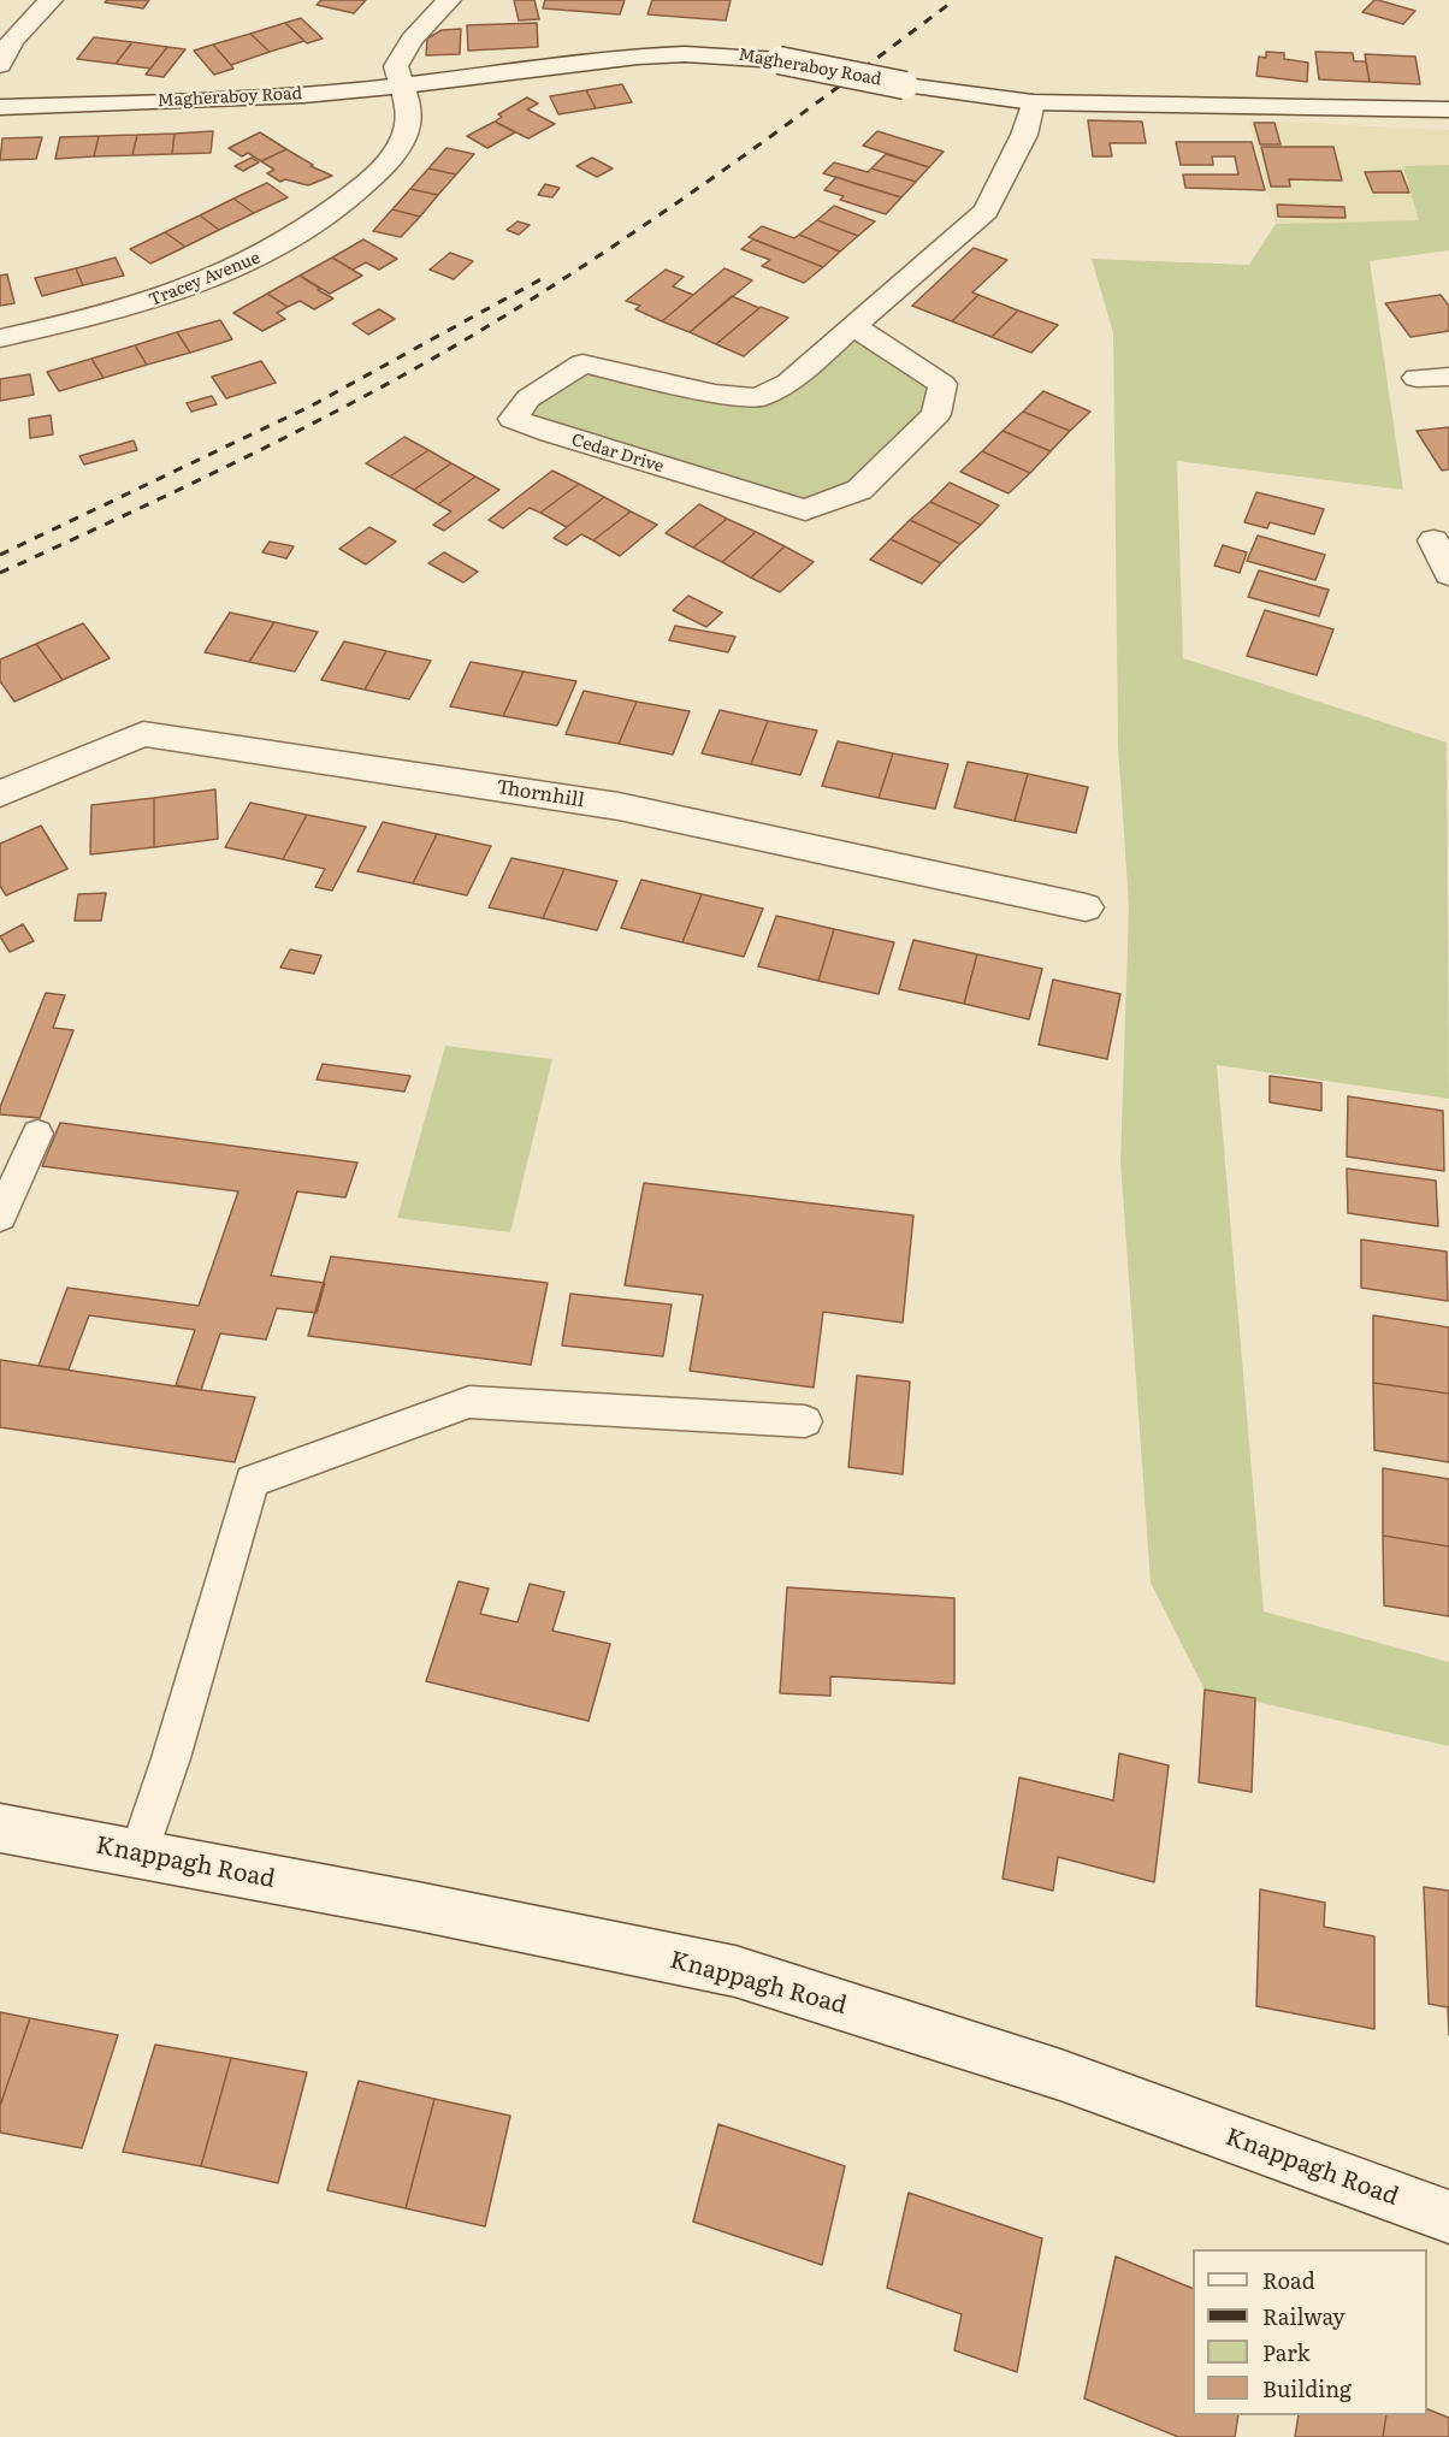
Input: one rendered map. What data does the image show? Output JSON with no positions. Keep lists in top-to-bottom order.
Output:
{
  "streets": {
    "street": [
      "Magheraboy Road",
      "Tracey Avenue",
      "Cedar Drive",
      "Thornhill",
      "Knappagh Road"
    ]
  },
  "crossings": [
    ["Magheraboy Road", "Tracey Avenue"],
    ["Magheraboy Road", "Cedar Drive"]
  ],
  "legend": [
    "Road",
    "Railway",
    "Park",
    "Building"
  ]
}
